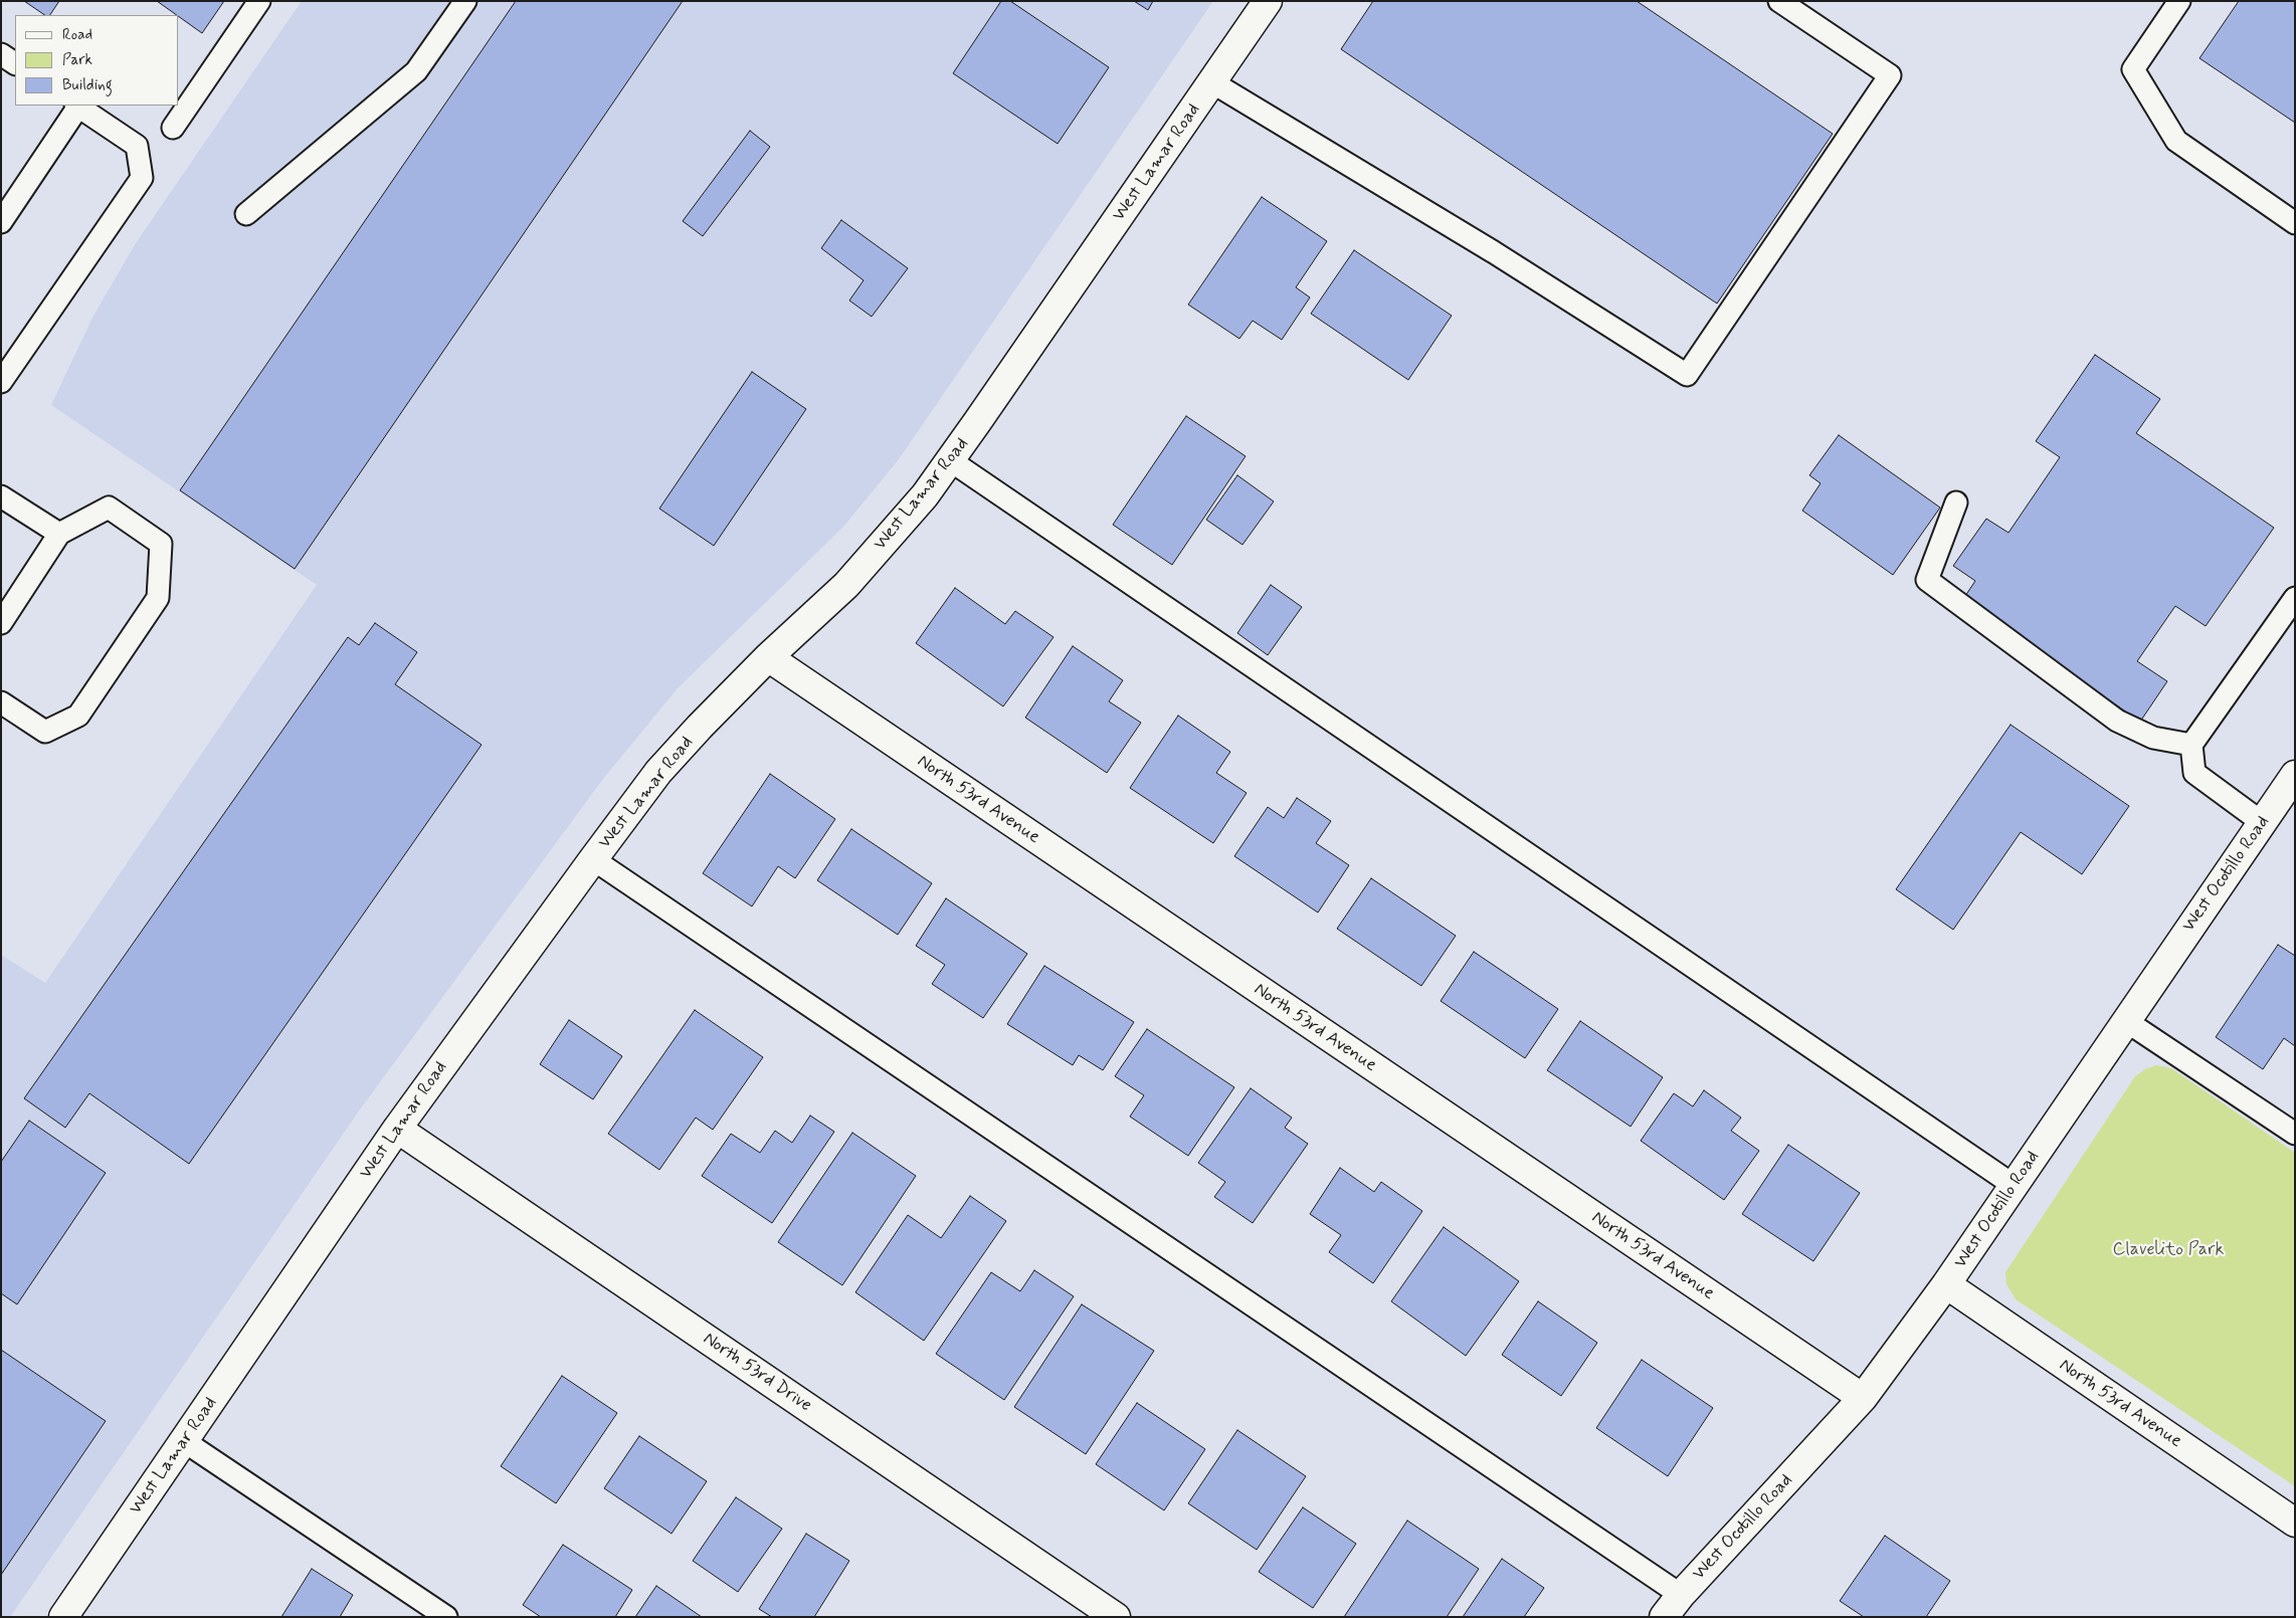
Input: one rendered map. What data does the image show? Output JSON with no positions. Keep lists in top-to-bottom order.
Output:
{
  "streets": {
    "street": [
      "West Lamar Road",
      "North 53rd Avenue",
      "West Ocotillo Road",
      "North 53rd Drive"
    ]
  },
  "crossings": [
    ["West Lamar Road", "North 53rd Avenue"],
    ["West Lamar Road", "North 53rd Drive"],
    ["North 53rd Avenue", "West Ocotillo Road"]
  ],
  "parks": ["Clavelito Park"],
  "legend": ["Road", "Park", "Building"]
}
